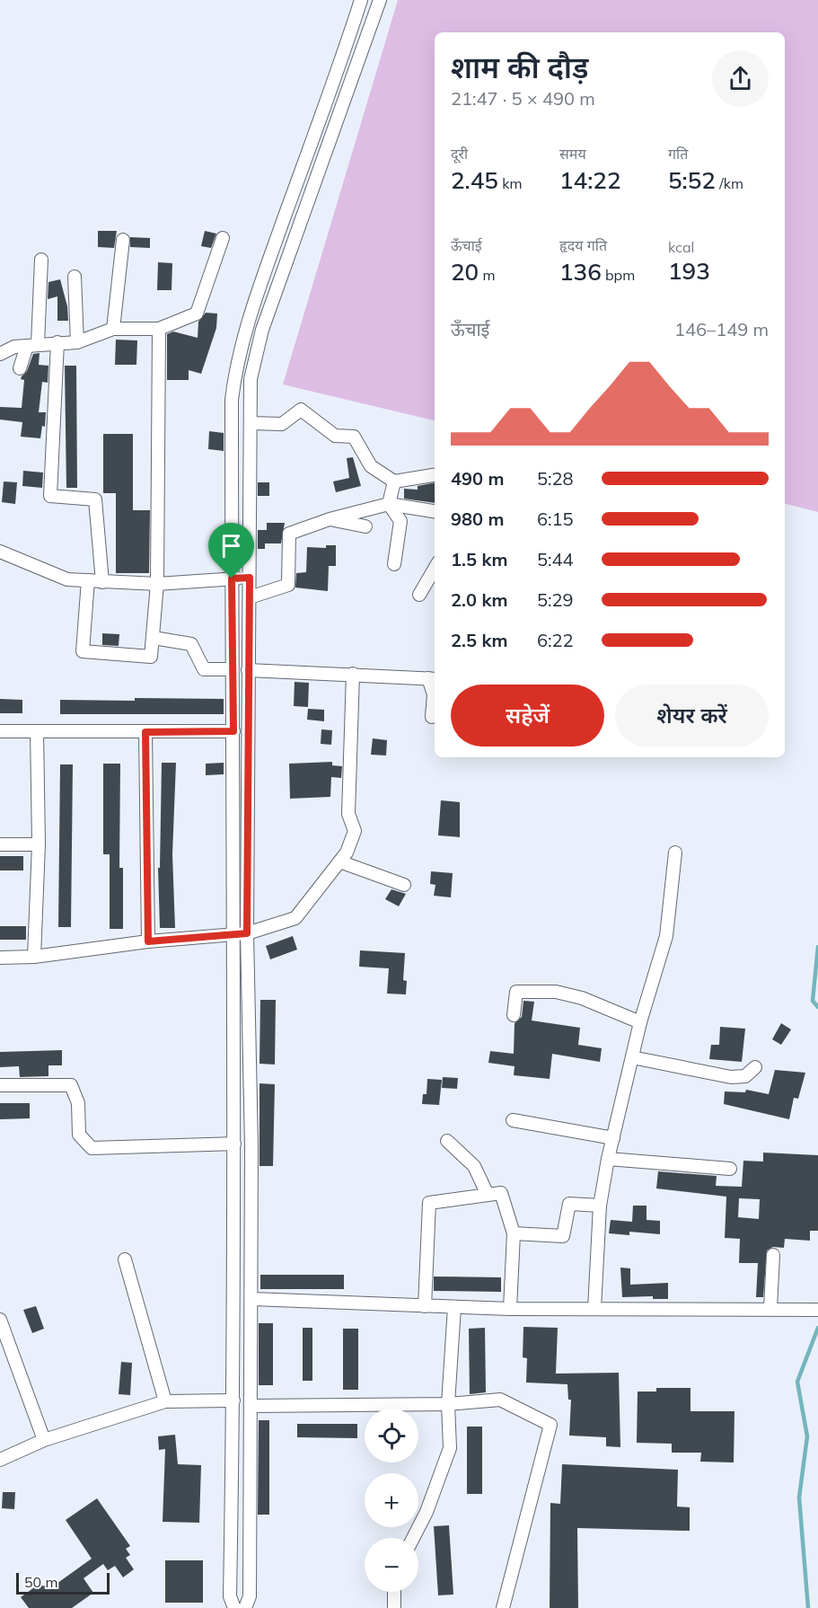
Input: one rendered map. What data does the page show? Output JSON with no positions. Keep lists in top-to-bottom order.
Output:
{
  "scale_bar": "50 m",
  "page": {
    "heading": ["शाम की दौड़", "21:47 · 5 × 490 m"],
    "stats": [
      ["दूरी", "2.45 km"],
      ["समय", "14:22"],
      ["गति", "5:52 /km"],
      ["ऊँचाई", "20 m"],
      ["हृदय गति", "136 bpm"],
      ["kcal", "193"]
    ],
    "chart": ["ऊँचाई", "146–149 m"],
    "list": [
      {
        "name": "490 m",
        "note": "5:28"
      },
      {
        "name": "980 m",
        "note": "6:15"
      },
      {
        "name": "1.5 km",
        "note": "5:44"
      },
      {
        "name": "2.0 km",
        "note": "5:29"
      },
      {
        "name": "2.5 km",
        "note": "6:22"
      }
    ],
    "buttons": ["सहेजें", "शेयर करें"],
    "map_buttons": ["+", "−"],
    "scale": "50 m"
  }
}
